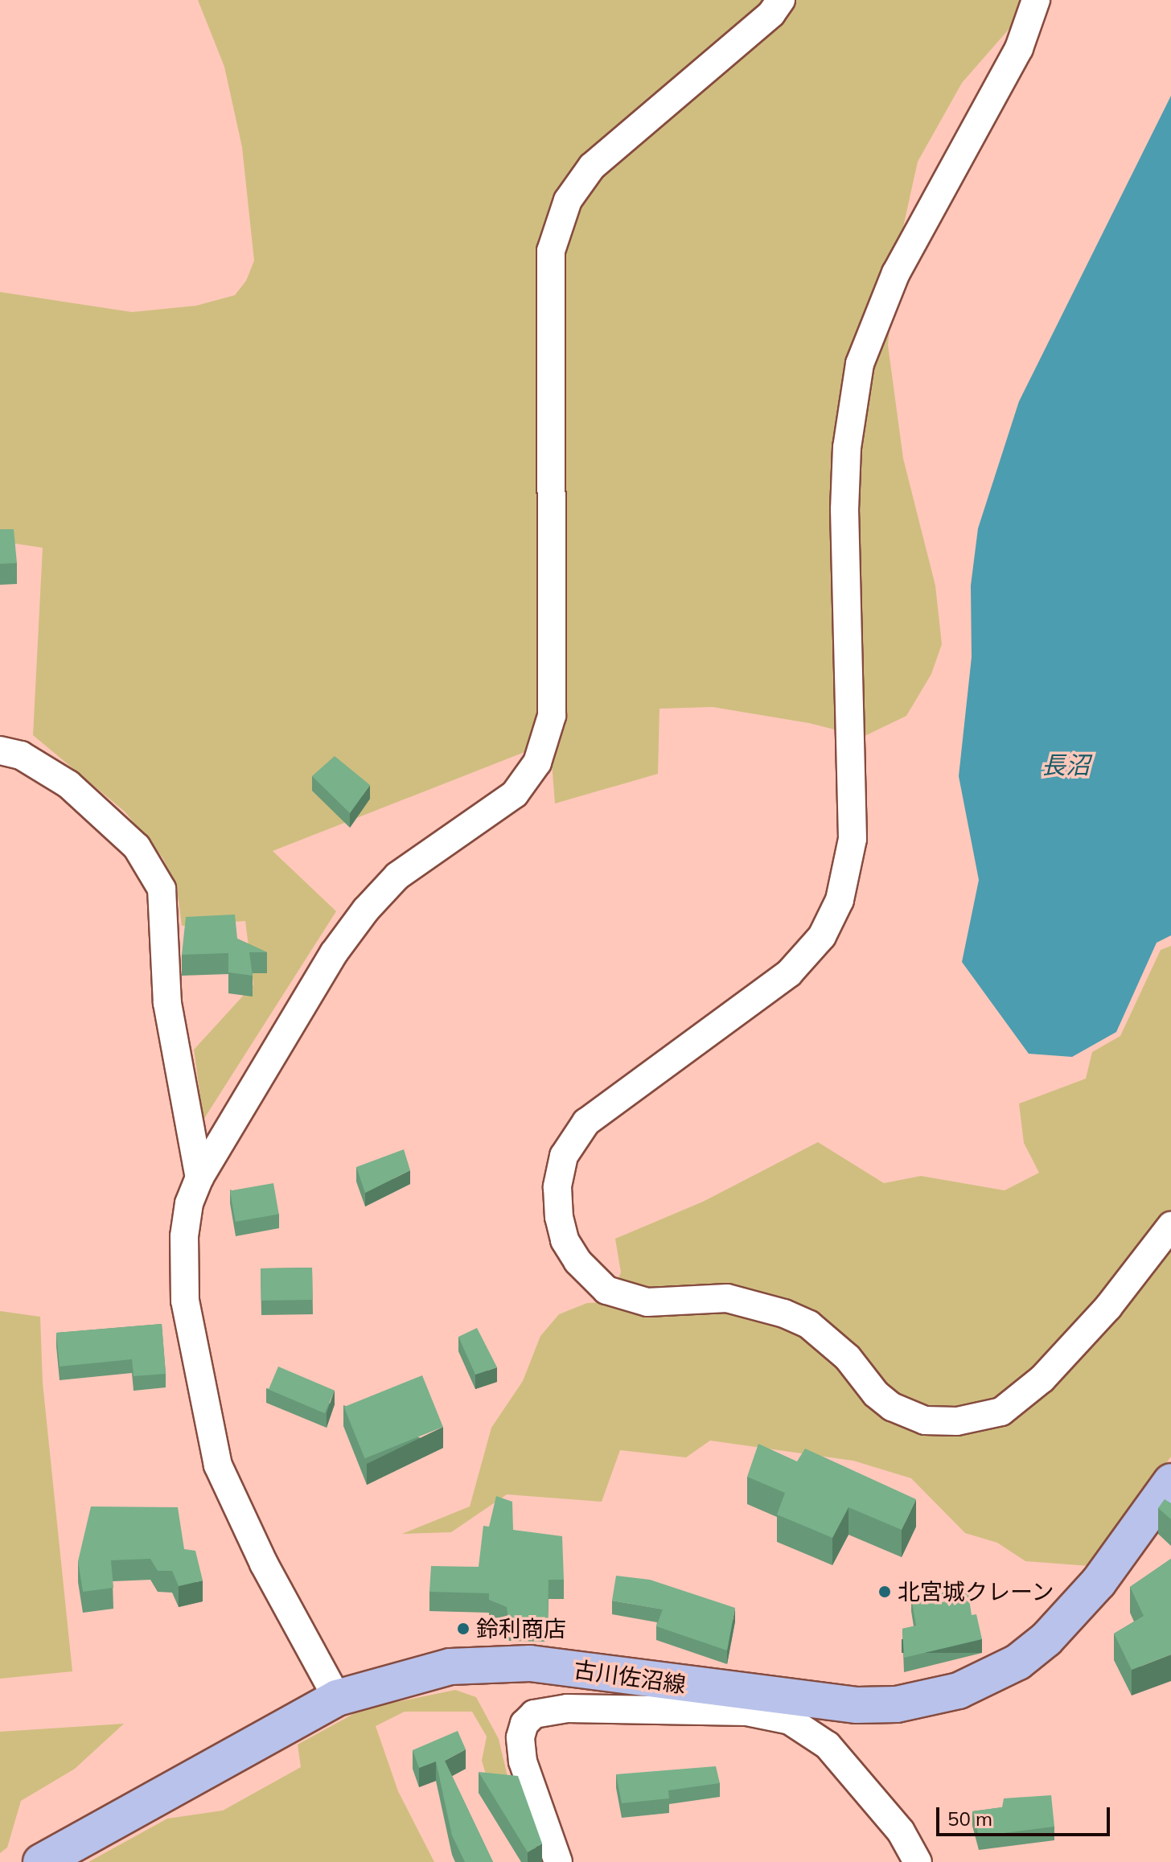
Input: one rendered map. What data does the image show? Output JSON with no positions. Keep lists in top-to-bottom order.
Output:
{
  "streets": {
    "main road": ["古川佐沼線"]
  },
  "water": ["長沼"],
  "places": ["北宮城クレーン", "鈴利商店"],
  "scale_bar": "50 m"
}
